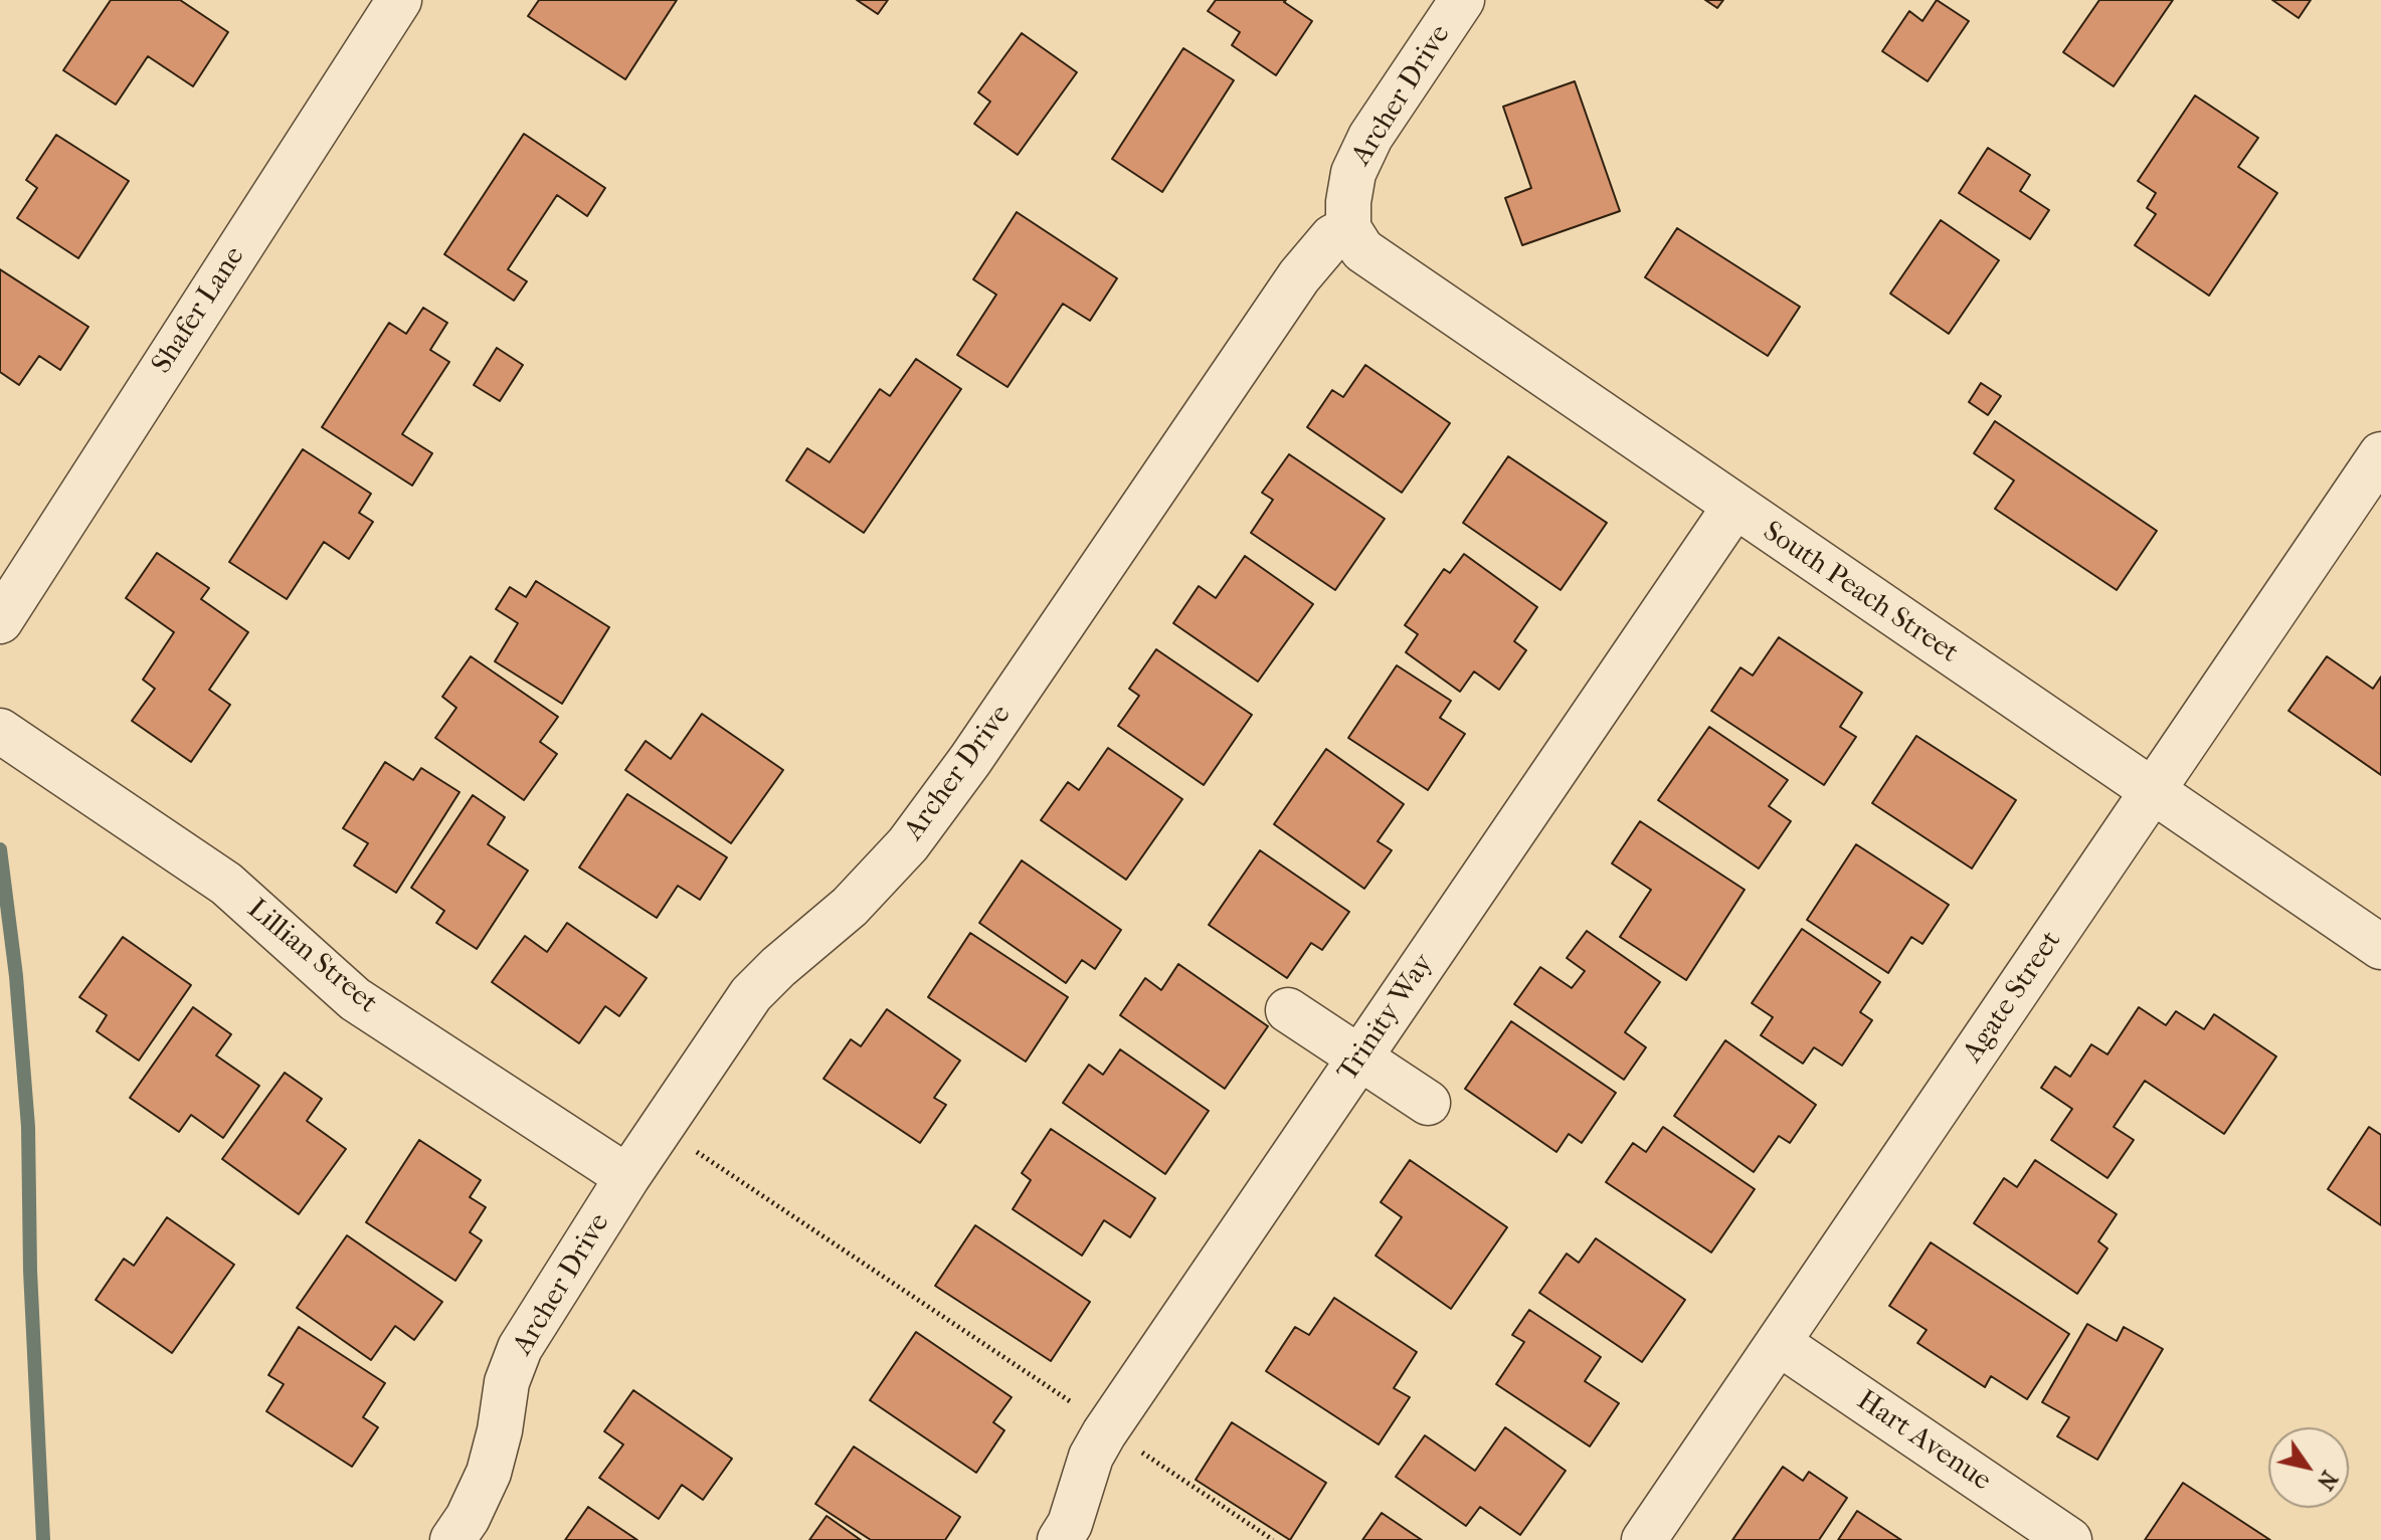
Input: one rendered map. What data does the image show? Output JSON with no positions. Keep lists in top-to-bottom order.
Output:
{
  "streets": {
    "street": [
      "Archer Drive",
      "Shafer Lane",
      "South Peach Street",
      "Lillian Street",
      "Agate Street",
      "Trinity Way",
      "Hart Avenue"
    ]
  },
  "crossings": [
    ["Archer Drive", "South Peach Street"],
    ["Archer Drive", "Lillian Street"],
    ["South Peach Street", "Agate Street"],
    ["South Peach Street", "Trinity Way"],
    ["Agate Street", "Hart Avenue"]
  ],
  "north": "bottom right"
}
